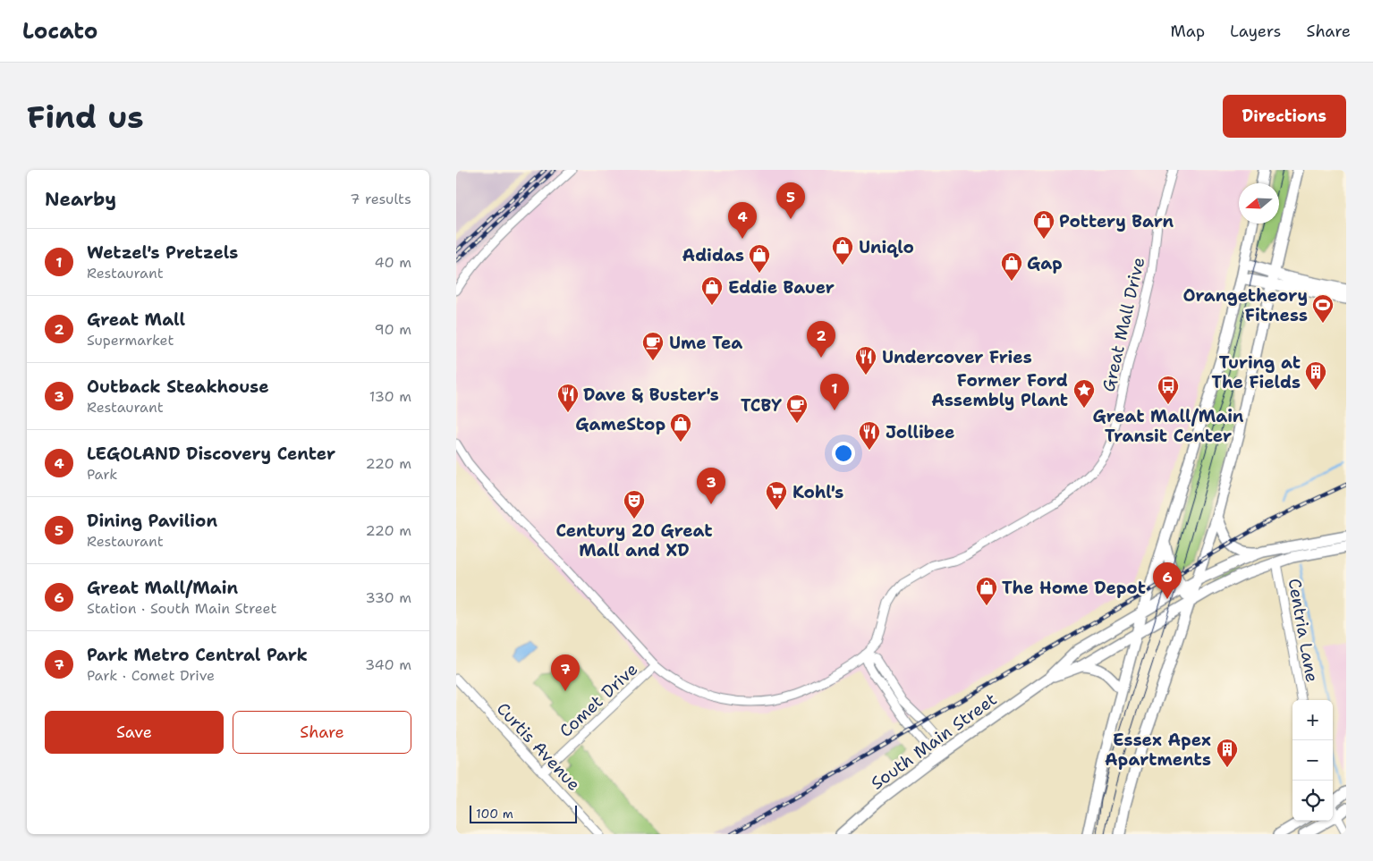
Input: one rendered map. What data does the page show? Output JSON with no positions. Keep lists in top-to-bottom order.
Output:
{
  "streets": {
    "main road": ["South Main Street"],
    "street": [
      "Great Mall Drive",
      "Centria Lane",
      "Comet Drive",
      "Curtis Avenue"
    ]
  },
  "crossings": [
    ["Great Mall Drive", "Comet Drive"],
    ["Centria Lane", "South Main Street"],
    ["Comet Drive", "Curtis Avenue"]
  ],
  "places": {
    "shop": [
      "Pottery Barn",
      "Uniqlo",
      "Adidas",
      "Gap",
      "Eddie Bauer",
      "GameStop",
      "The Home Depot"
    ],
    "sports": ["Orangetheory Fitness"],
    "cafe": ["Ume Tea", "TCBY"],
    "restaurant": ["Undercover Fries", "Dave & Buster's", "Jollibee"],
    "building": ["Turing at The Fields", "Essex Apex Apartments"],
    "bus stop": ["Great Mall/Main Transit Center"],
    "place": ["Former Ford Assembly Plant"],
    "supermarket": ["Kohl's"],
    "theatre": ["Century 20 Great Mall and XD"]
  },
  "scale_bar": "100 m",
  "north": "left",
  "page": {
    "header": "Locato",
    "nav": ["Map", "Layers", "Share"],
    "buttons": [
      "Directions",
      ["Save", "Share"]
    ],
    "title": "Find us",
    "heading": ["Nearby", "7 results"],
    "pins": [
      "5",
      "4",
      "2",
      "1",
      "3",
      "6",
      "7"
    ],
    "list": [
      {
        "mark": "1",
        "name": "Wetzel's Pretzels",
        "note": "Restaurant",
        "value": "40 m"
      },
      {
        "mark": "2",
        "name": "Great Mall",
        "note": "Supermarket",
        "value": "90 m"
      },
      {
        "mark": "3",
        "name": "Outback Steakhouse",
        "note": "Restaurant",
        "value": "130 m"
      },
      {
        "mark": "4",
        "name": "LEGOLAND Discovery Center",
        "note": "Park",
        "value": "220 m"
      },
      {
        "mark": "5",
        "name": "Dining Pavilion",
        "note": "Restaurant",
        "value": "220 m"
      },
      {
        "mark": "6",
        "name": "Great Mall/Main",
        "note": "Station · South Main Street",
        "value": "330 m"
      },
      {
        "mark": "7",
        "name": "Park Metro Central Park",
        "note": "Park · Comet Drive",
        "value": "340 m"
      }
    ],
    "map_buttons": ["+", "−"],
    "scale": "100 m"
  }
}
